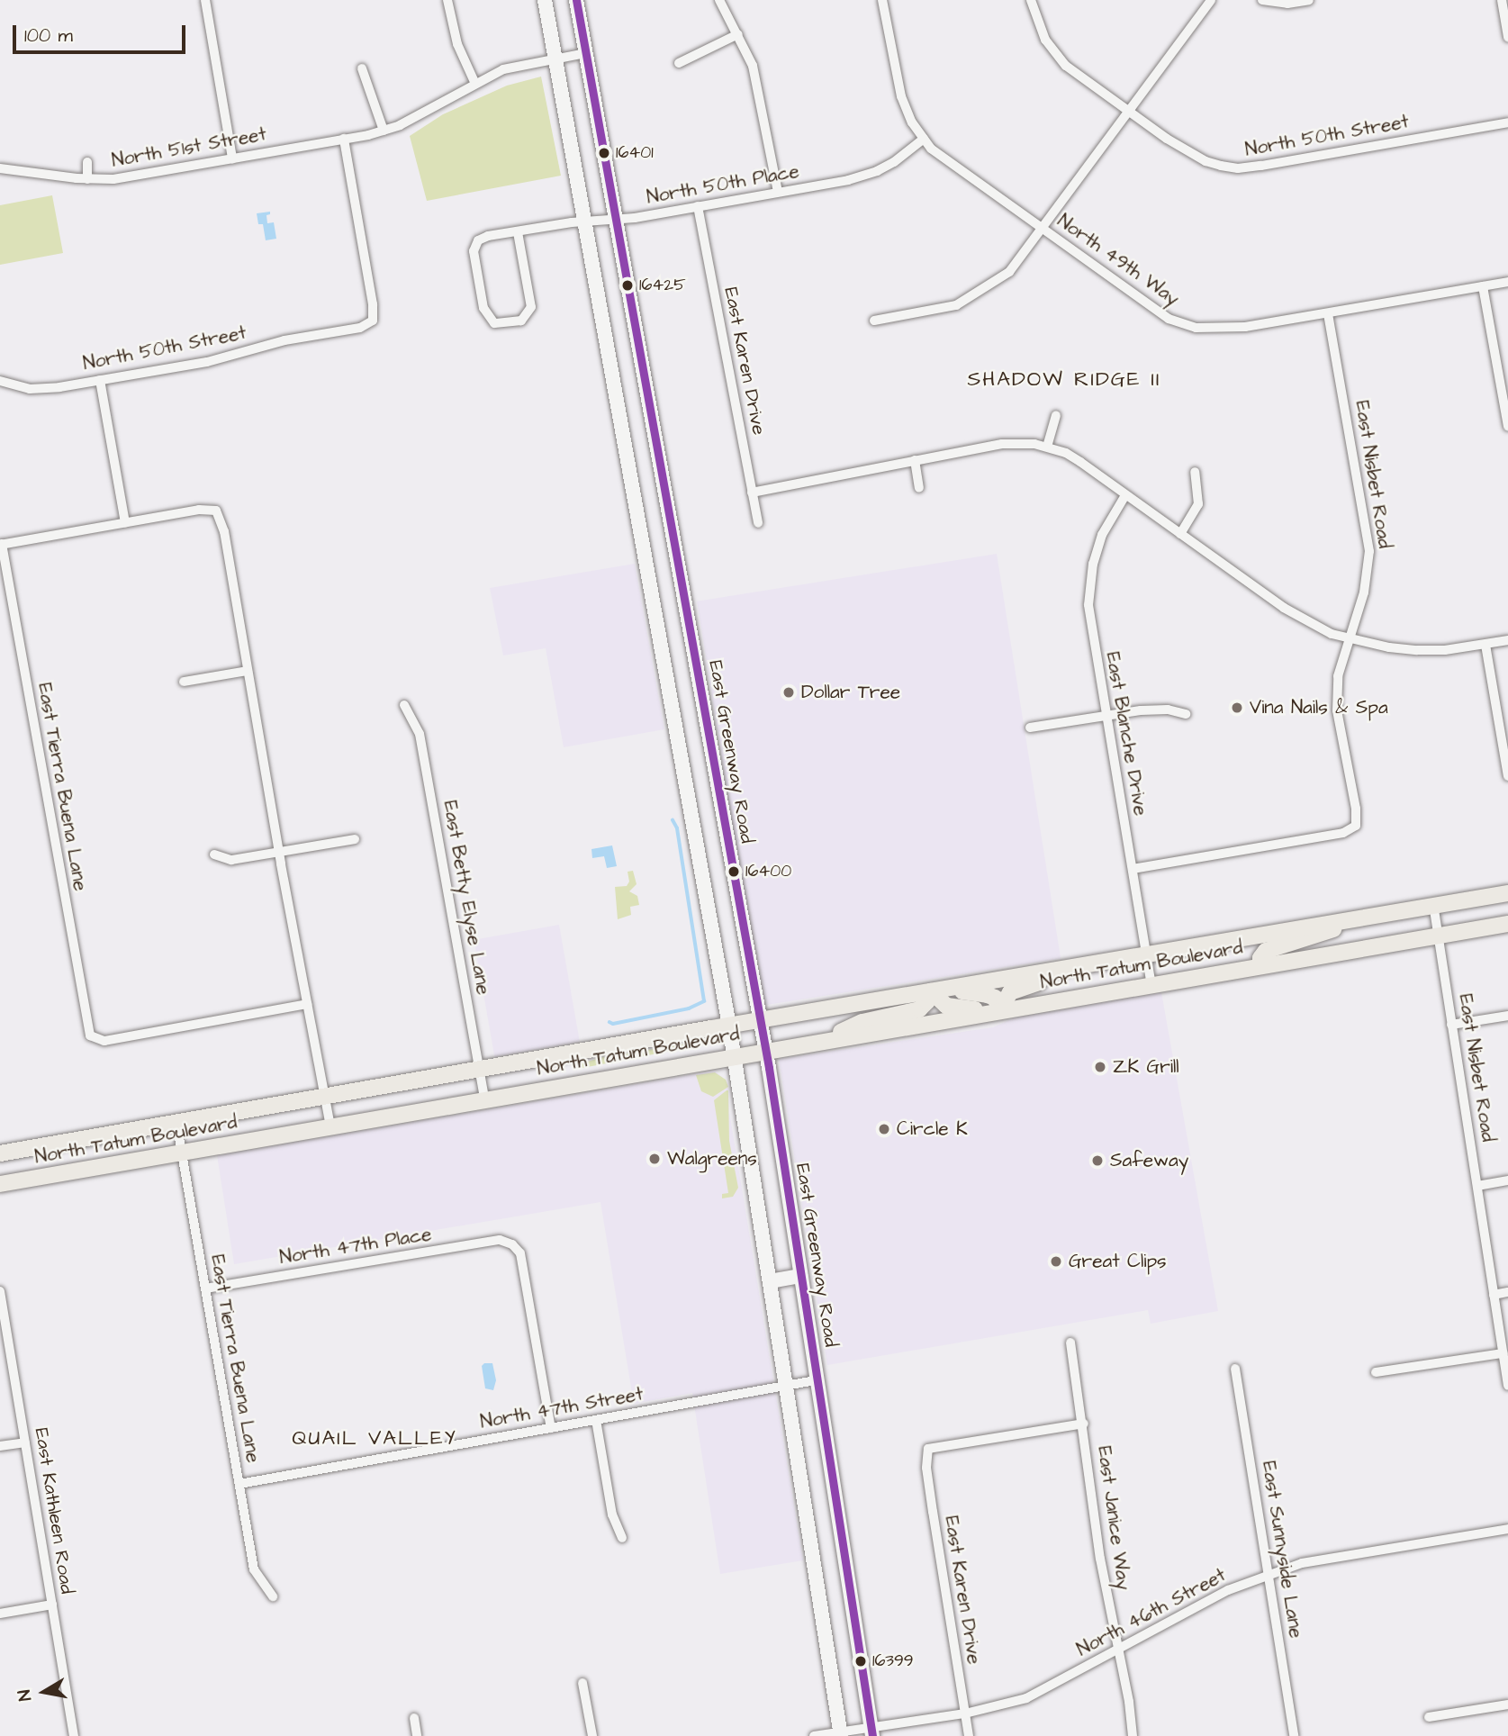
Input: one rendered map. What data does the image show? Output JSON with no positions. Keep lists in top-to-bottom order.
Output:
{
  "streets": {
    "main road": ["East Greenway Road", "North Tatum Boulevard"],
    "street": [
      "North 50th Street",
      "North 51st Street",
      "North 50th Place",
      "North 49th Way",
      "East Karen Drive",
      "East Nisbet Road",
      "East Blanche Drive",
      "East Tierra Buena Lane",
      "East Betty Elyse Lane",
      "North 47th Place",
      "North 47th Street",
      "East Kathleen Road",
      "East Janice Way",
      "East Sunnyside Lane",
      "North 46th Street"
    ]
  },
  "crossings": [
    ["North 50th Street", "North 51st Street"],
    ["North 51st Street", "East Greenway Road"],
    ["North 50th Place", "North 49th Way"],
    ["North 50th Place", "East Karen Drive"],
    ["North 50th Place", "East Greenway Road"],
    ["North 49th Way", "East Nisbet Road"],
    ["East Karen Drive", "East Janice Way"],
    ["East Karen Drive", "North 46th Street"],
    ["East Nisbet Road", "East Blanche Drive"],
    ["East Nisbet Road", "North Tatum Boulevard"],
    ["East Blanche Drive", "North Tatum Boulevard"],
    ["East Greenway Road", "North Tatum Boulevard"],
    ["East Greenway Road", "North 47th Street"],
    ["East Greenway Road", "North 46th Street"],
    ["East Tierra Buena Lane", "North Tatum Boulevard"],
    ["East Tierra Buena Lane", "North 47th Place"],
    ["East Tierra Buena Lane", "North 47th Street"],
    ["East Betty Elyse Lane", "North Tatum Boulevard"],
    ["North 47th Place", "North 47th Street"],
    ["East Janice Way", "North 46th Street"],
    ["East Sunnyside Lane", "North 46th Street"]
  ],
  "districts": ["SHADOW RIDGE II", "QUAIL VALLEY"],
  "places": [
    "16401",
    "16425",
    "Dollar Tree",
    "Vina Nails & Spa",
    "16400",
    "ZK Grill",
    "Circle K",
    "Walgreens",
    "Safeway",
    "Great Clips",
    "16399"
  ],
  "scale_bar": "100 m",
  "north": "left"
}
